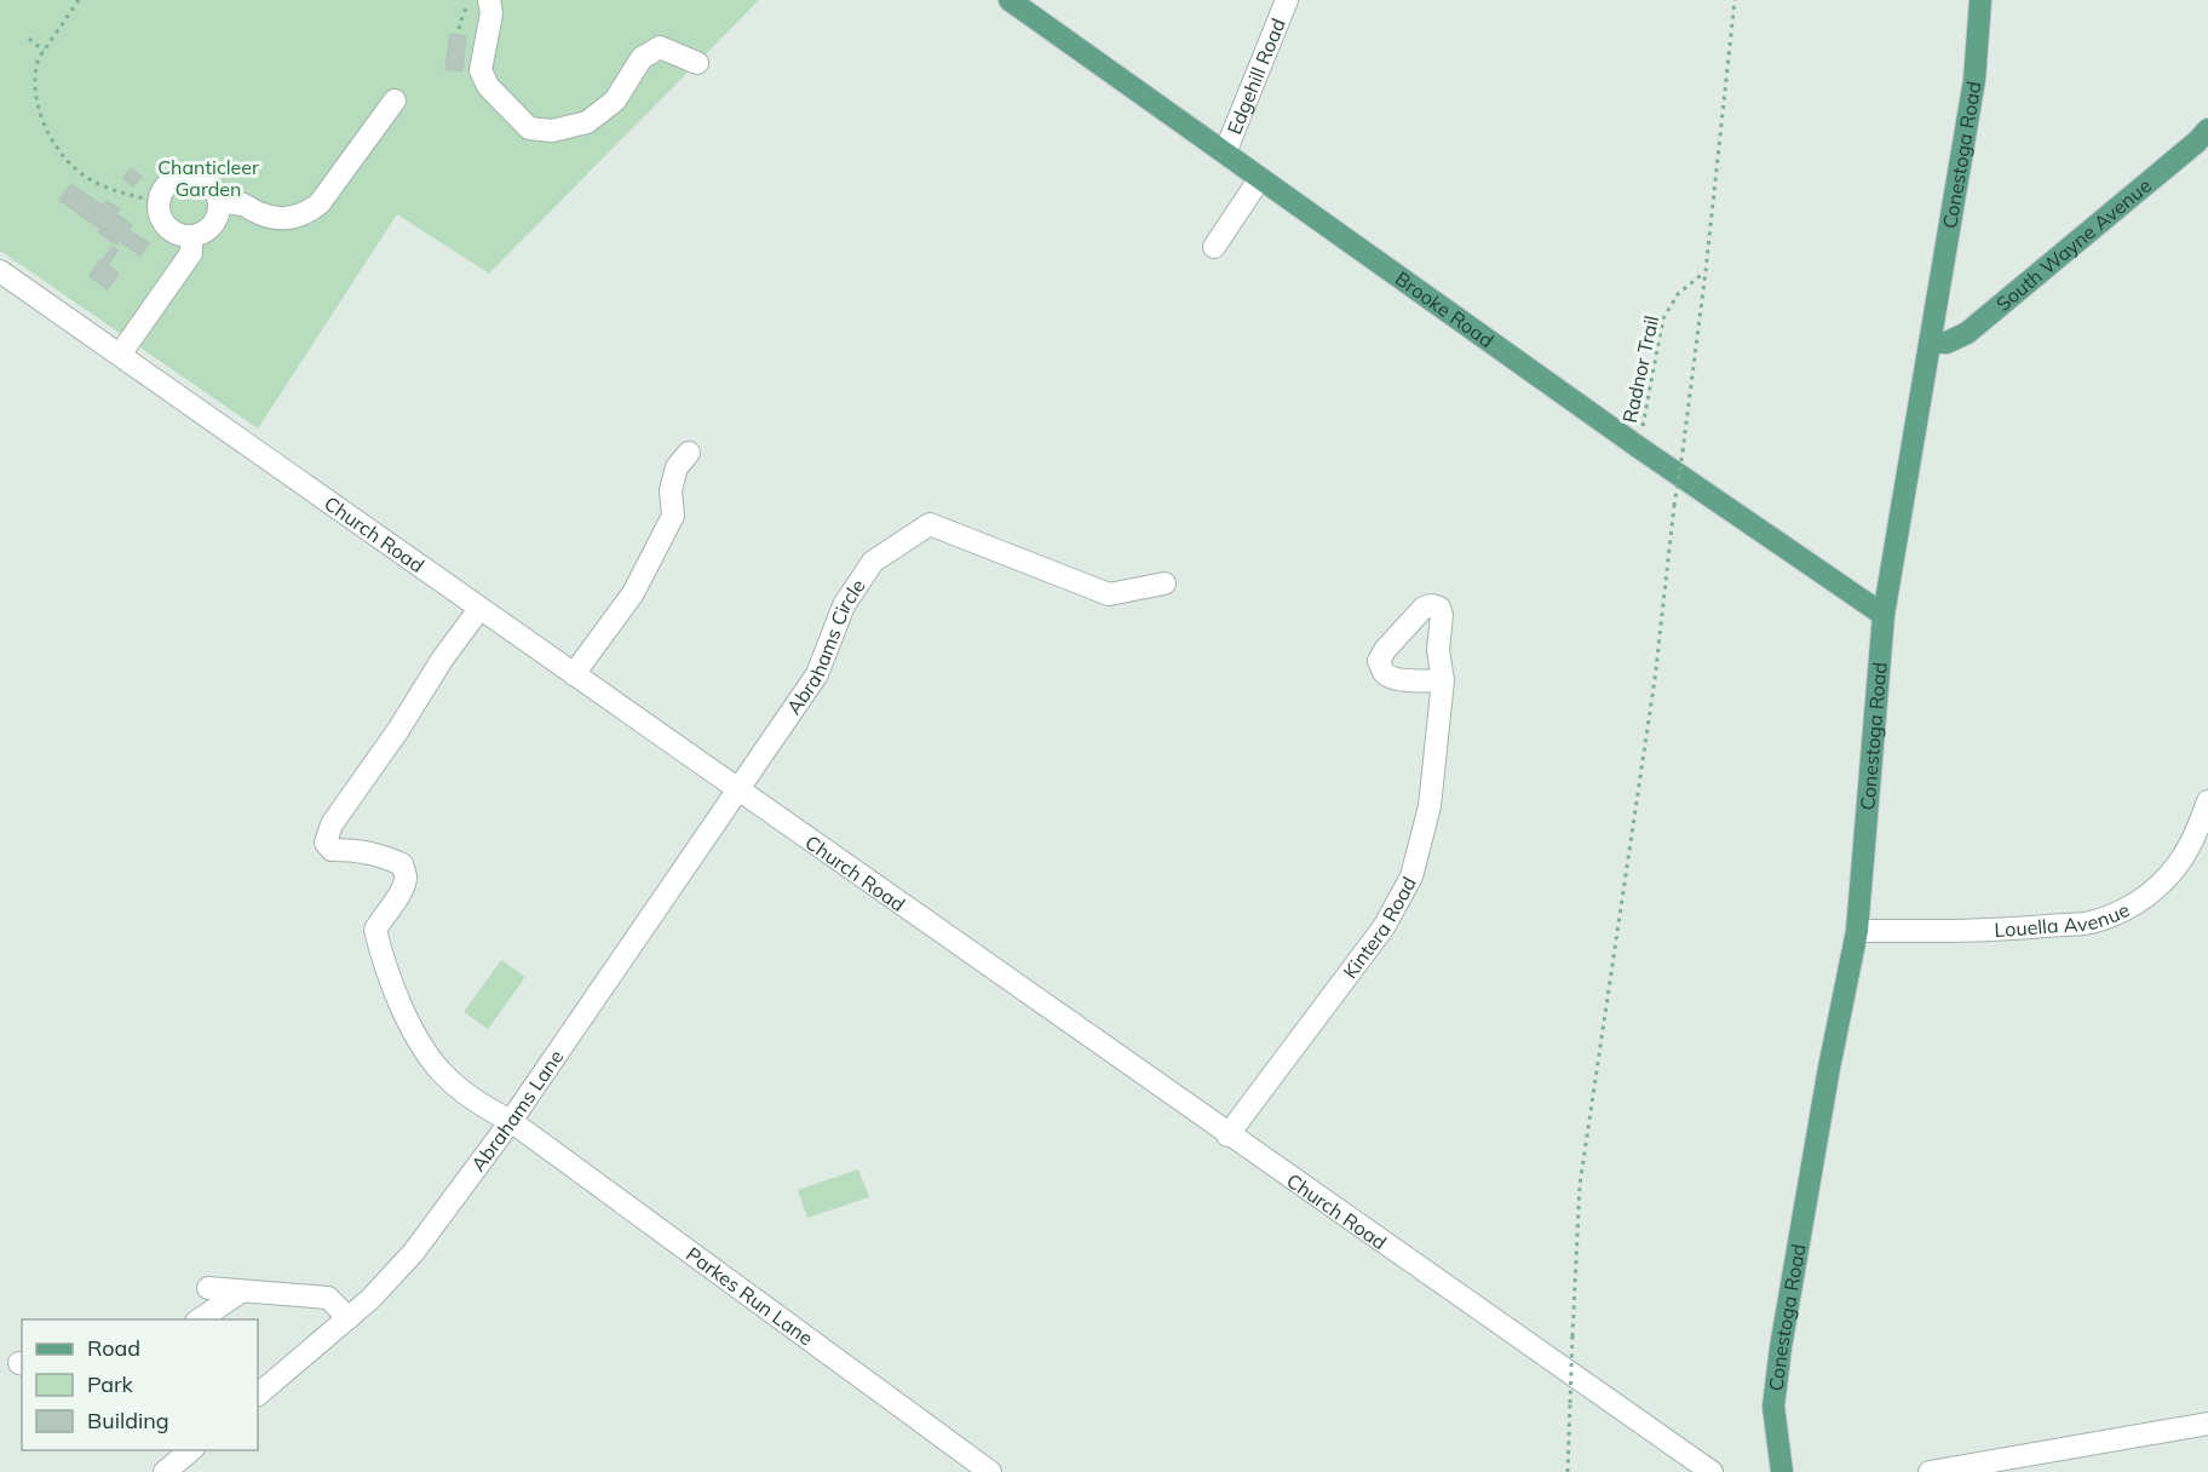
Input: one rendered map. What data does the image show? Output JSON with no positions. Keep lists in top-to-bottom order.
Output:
{
  "streets": {
    "main road": ["Conestoga Road", "South Wayne Avenue", "Brooke Road"],
    "street": [
      "Edgehill Road",
      "Church Road",
      "Abrahams Circle",
      "Louella Avenue",
      "Kintera Road",
      "Abrahams Lane",
      "Parkes Run Lane"
    ],
    "path": ["Radnor Trail"]
  },
  "crossings": [
    ["Edgehill Road", "Brooke Road"],
    ["Conestoga Road", "South Wayne Avenue"],
    ["Conestoga Road", "Brooke Road"],
    ["Conestoga Road", "Louella Avenue"],
    ["Brooke Road", "Radnor Trail"],
    ["Church Road", "Abrahams Circle"],
    ["Church Road", "Kintera Road"],
    ["Church Road", "Abrahams Lane"],
    ["Church Road", "Parkes Run Lane"],
    ["Abrahams Circle", "Abrahams Lane"],
    ["Abrahams Lane", "Parkes Run Lane"]
  ],
  "parks": ["Chanticleer Garden"],
  "legend": ["Road", "Park", "Building"]
}
